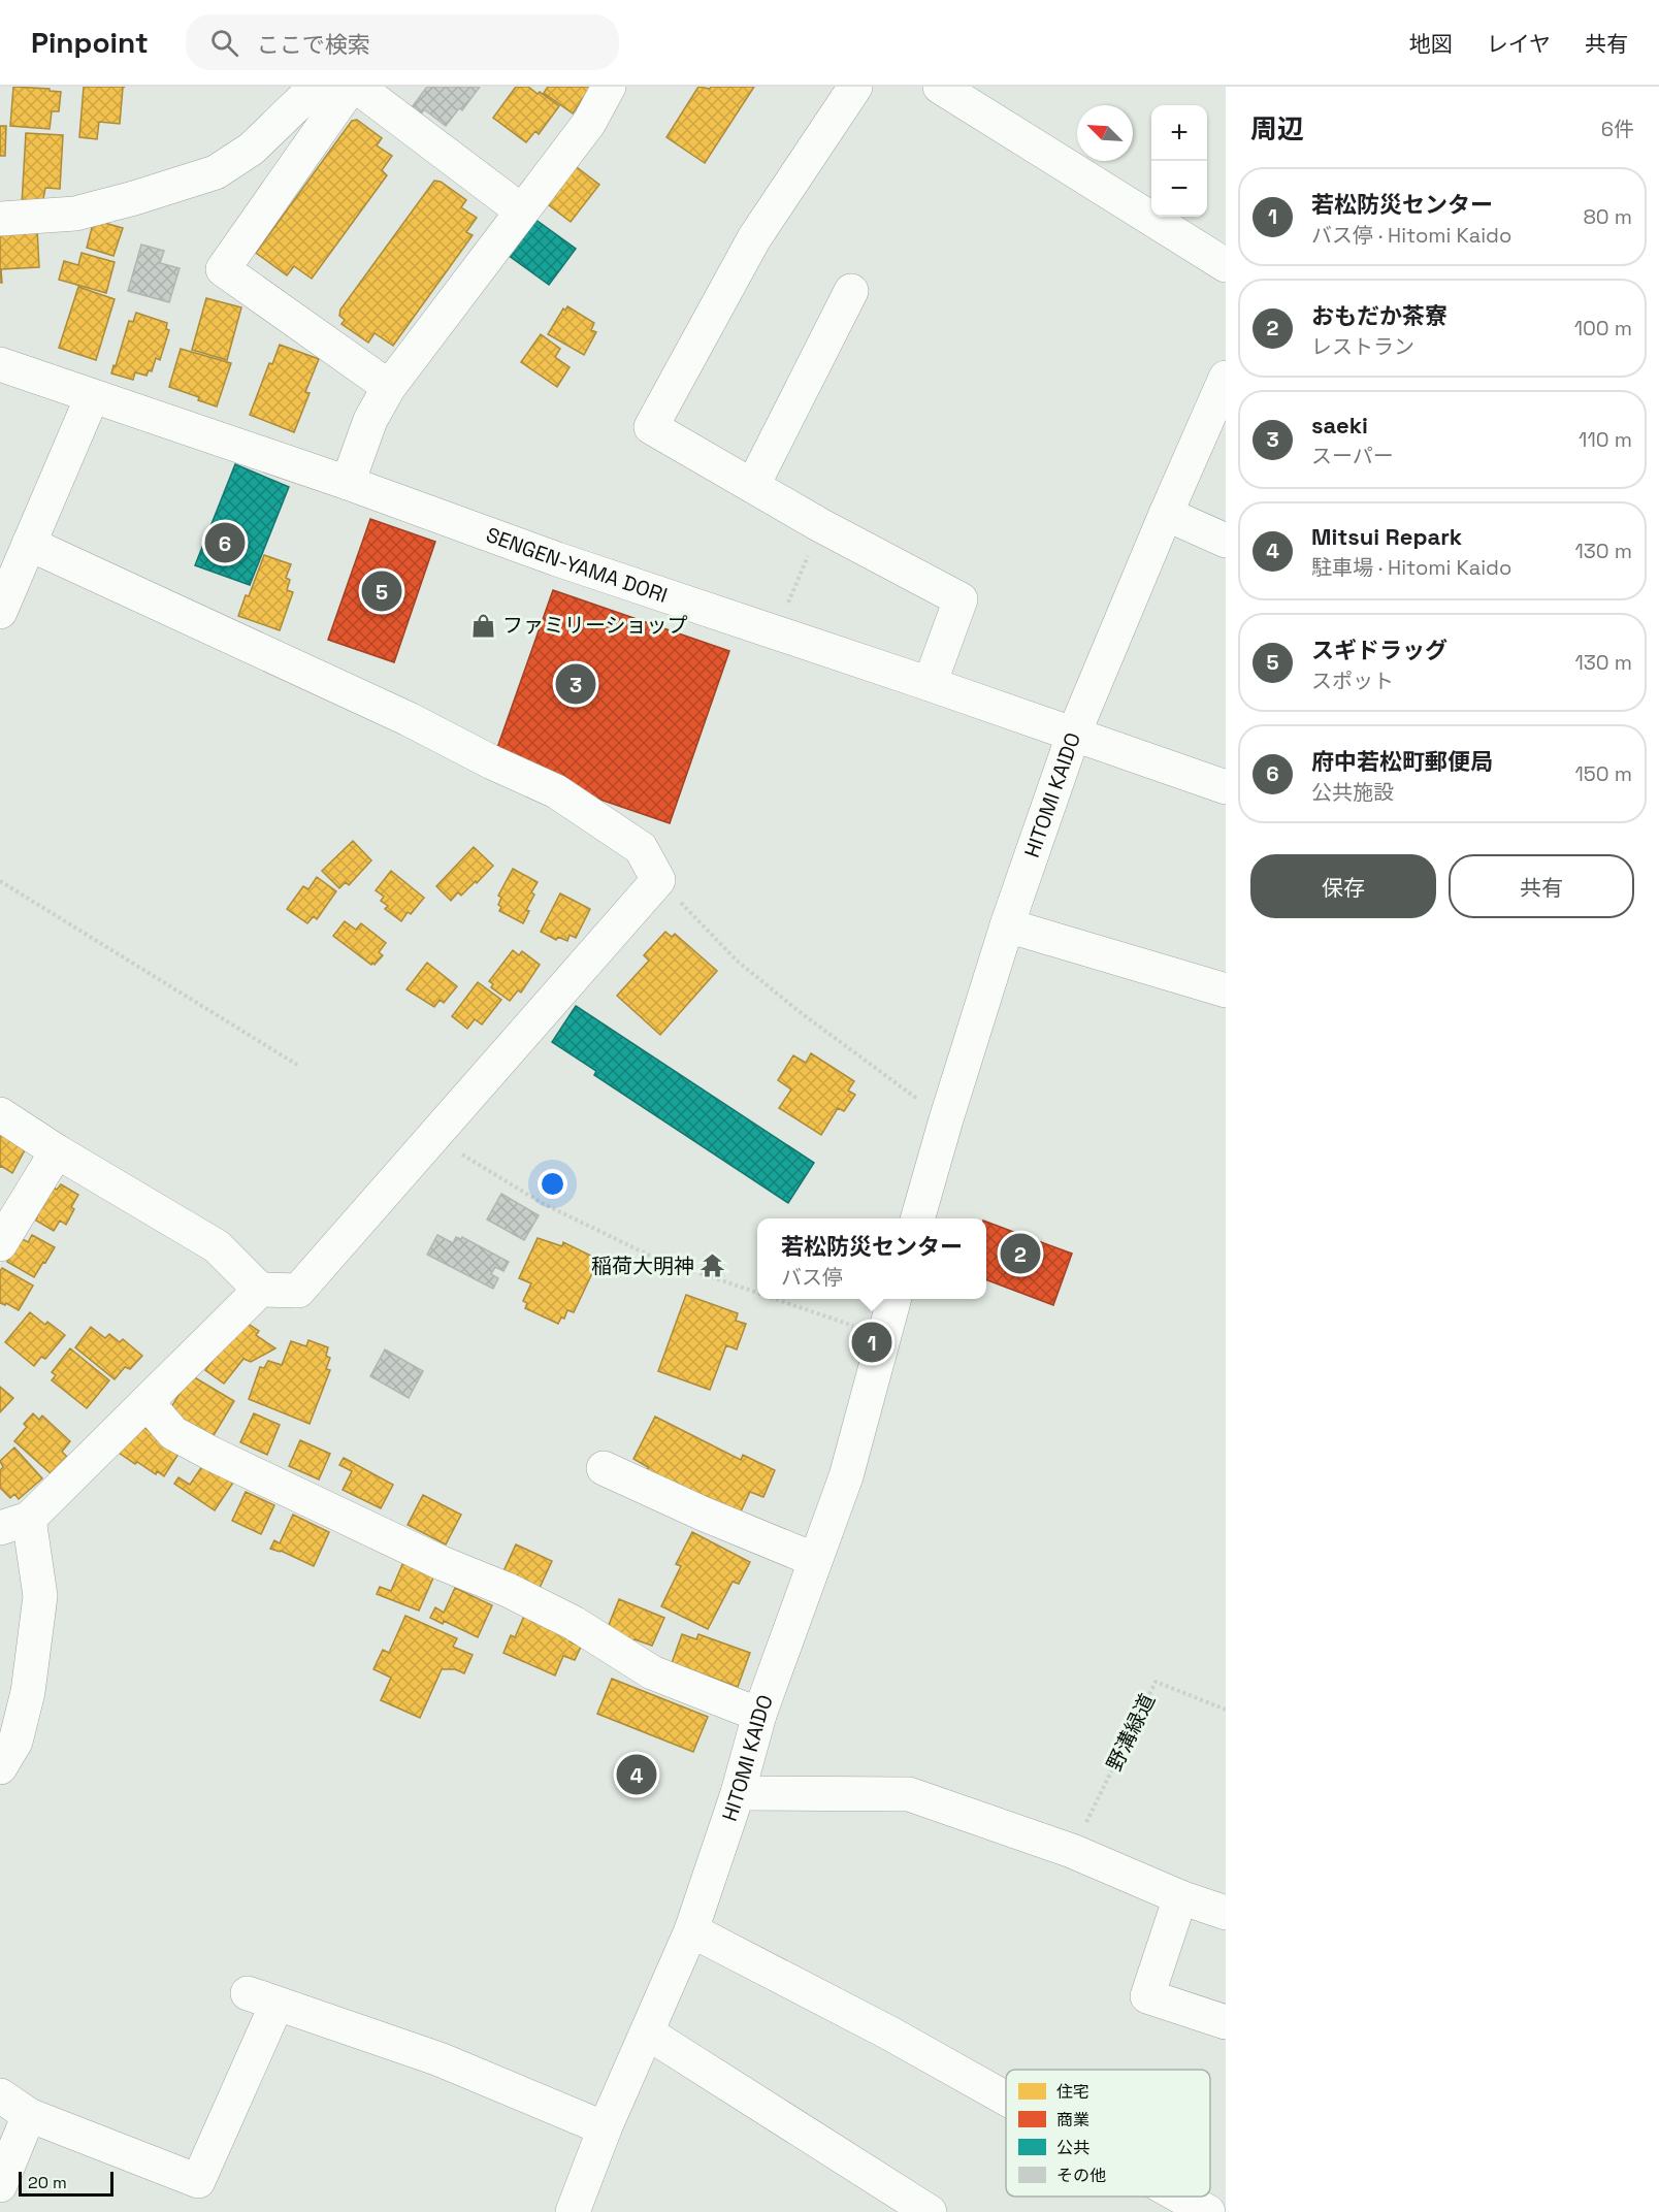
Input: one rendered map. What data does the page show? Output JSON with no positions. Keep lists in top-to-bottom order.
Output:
{
  "streets": {
    "street": ["SENGEN-YAMA DORI", "HITOMI KAIDO"],
    "path": ["野溝緑道"]
  },
  "crossings": [
    ["SENGEN-YAMA DORI", "HITOMI KAIDO"]
  ],
  "places": {
    "shop": ["ファミリーショップ"],
    "temple": ["稲荷大明神"]
  },
  "legend": [
    "住宅",
    "商業",
    "公共",
    "その他"
  ],
  "scale_bar": "20 m",
  "north": "top left",
  "page": {
    "header": "Pinpoint",
    "search": "ここで検索",
    "nav": ["地図", "レイヤ", "共有"],
    "heading": ["周辺", "6件"],
    "map_buttons": ["+", "−"],
    "list": [
      {
        "mark": "1",
        "name": "若松防災センター",
        "note": "バス停 · Hitomi Kaido",
        "value": "80 m"
      },
      {
        "mark": "2",
        "name": "おもだか茶寮",
        "note": "レストラン",
        "value": "100 m"
      },
      {
        "mark": "3",
        "name": "saeki",
        "note": "スーパー",
        "value": "110 m"
      },
      {
        "mark": "4",
        "name": "Mitsui Repark",
        "note": "駐車場 · Hitomi Kaido",
        "value": "130 m"
      },
      {
        "mark": "5",
        "name": "スギドラッグ",
        "note": "スポット",
        "value": "130 m"
      },
      {
        "mark": "6",
        "name": "府中若松町郵便局",
        "note": "公共施設",
        "value": "150 m"
      }
    ],
    "pins": [
      "6",
      "5",
      "3",
      "2",
      "1",
      "4"
    ],
    "buttons": ["保存", "共有"],
    "popup": ["若松防災センター", "バス停"],
    "scale": "20 m"
  }
}
